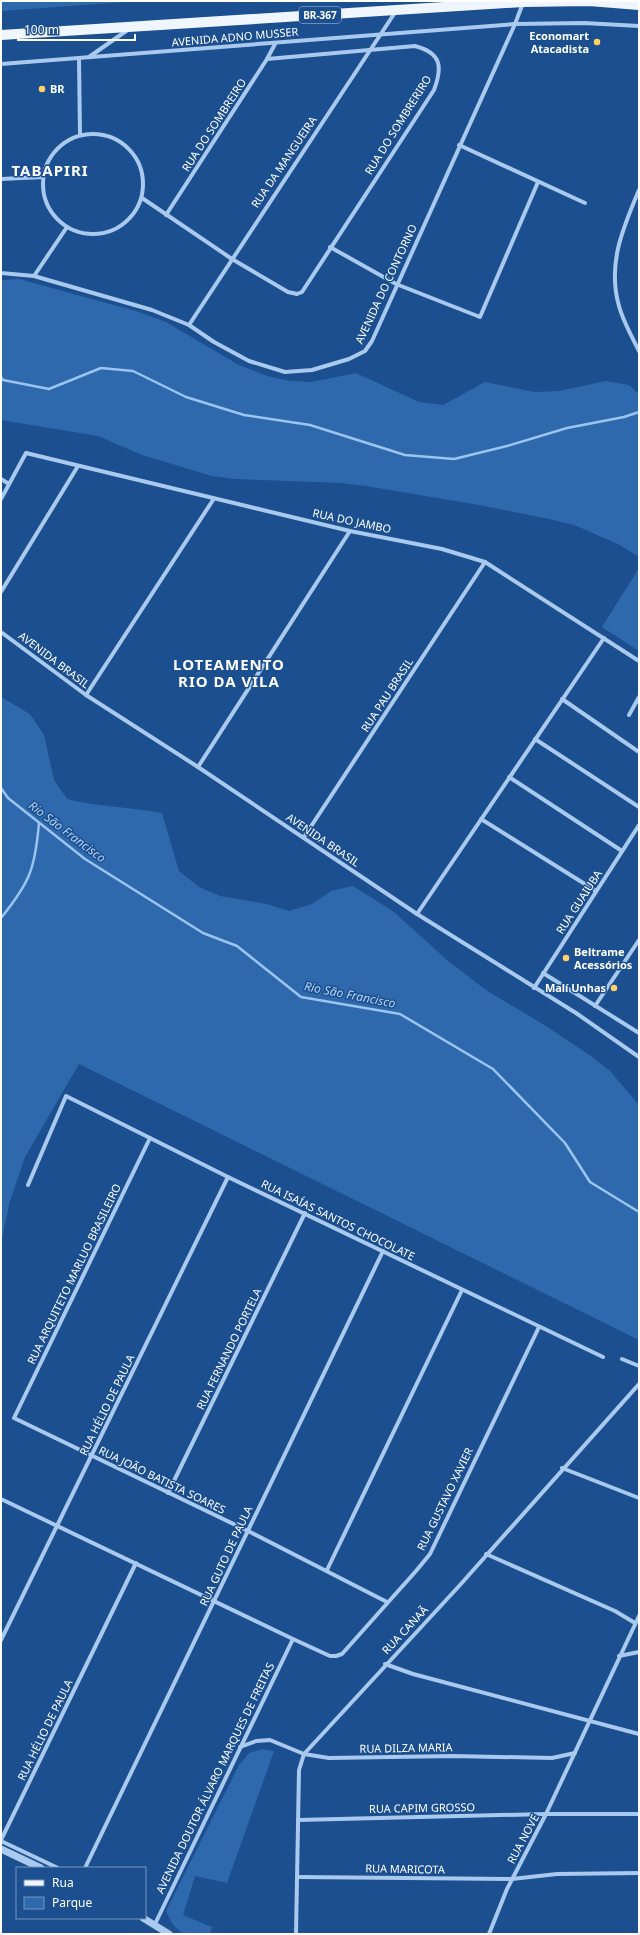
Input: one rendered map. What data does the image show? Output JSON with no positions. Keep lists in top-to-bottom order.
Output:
{
  "streets": {
    "main road": ["BR-367"],
    "street": [
      "AVENIDA ADNO MUSSER",
      "RUA DO SOMBREIRO",
      "RUA DO SOMBRERIRO",
      "RUA DA MANGUEIRA",
      "AVENIDA DO CONTORNO",
      "RUA DO JAMBO",
      "AVENIDA BRASIL",
      "RUA PAU BRASIL",
      "RUA GUAIUBA",
      "RUA ISAÍAS SANTOS CHOCOLATE",
      "RUA ARQUITETO MARLUO BRASILEIRO",
      "RUA FERNANDO PORTELA",
      "RUA HÉLIO DE PAULA",
      "RUA JOÃO BATISTA SOARES",
      "RUA GUSTAVO XAVIER",
      "RUA GUTO DE PAULA",
      "RUA CANAÃ",
      "RUA DILZA MARIA",
      "AVENIDA DOUTOR ÁLVARO MARQUES DE FREITAS",
      "RUA CAPIM GROSSO",
      "RUA NOVE",
      "RUA MARICOTA"
    ]
  },
  "crossings": [
    ["BR-367", "RUA DA MANGUEIRA"],
    ["BR-367", "AVENIDA DO CONTORNO"],
    ["AVENIDA ADNO MUSSER", "RUA DO SOMBREIRO"],
    ["AVENIDA ADNO MUSSER", "RUA DA MANGUEIRA"],
    ["AVENIDA ADNO MUSSER", "AVENIDA DO CONTORNO"],
    ["RUA DO SOMBREIRO", "RUA DO SOMBRERIRO"],
    ["RUA DO SOMBRERIRO", "RUA DA MANGUEIRA"],
    ["RUA DA MANGUEIRA", "AVENIDA DO CONTORNO"],
    ["RUA DO JAMBO", "RUA PAU BRASIL"],
    ["AVENIDA BRASIL", "RUA PAU BRASIL"],
    ["AVENIDA BRASIL", "RUA GUAIUBA"],
    ["RUA ISAÍAS SANTOS CHOCOLATE", "RUA ARQUITETO MARLUO BRASILEIRO"],
    ["RUA ISAÍAS SANTOS CHOCOLATE", "RUA FERNANDO PORTELA"],
    ["RUA ISAÍAS SANTOS CHOCOLATE", "RUA HÉLIO DE PAULA"],
    ["RUA ISAÍAS SANTOS CHOCOLATE", "RUA GUSTAVO XAVIER"],
    ["RUA ISAÍAS SANTOS CHOCOLATE", "RUA GUTO DE PAULA"],
    ["RUA ARQUITETO MARLUO BRASILEIRO", "RUA JOÃO BATISTA SOARES"],
    ["RUA FERNANDO PORTELA", "RUA JOÃO BATISTA SOARES"],
    ["RUA HÉLIO DE PAULA", "RUA JOÃO BATISTA SOARES"],
    ["RUA JOÃO BATISTA SOARES", "RUA GUSTAVO XAVIER"],
    ["RUA JOÃO BATISTA SOARES", "RUA GUTO DE PAULA"],
    ["RUA GUSTAVO XAVIER", "AVENIDA DOUTOR ÁLVARO MARQUES DE FREITAS"],
    ["RUA CANAÃ", "RUA DILZA MARIA"],
    ["RUA CANAÃ", "RUA CAPIM GROSSO"],
    ["RUA CANAÃ", "RUA MARICOTA"],
    ["RUA DILZA MARIA", "AVENIDA DOUTOR ÁLVARO MARQUES DE FREITAS"],
    ["RUA DILZA MARIA", "RUA NOVE"],
    ["RUA CAPIM GROSSO", "RUA NOVE"],
    ["RUA NOVE", "RUA MARICOTA"]
  ],
  "districts": ["TABAPIRI", "LOTEAMENTO RIO DA VILA"],
  "water": ["Rio São Francisco"],
  "places": [
    "Economart Atacadista",
    "BR",
    "Beltrame Acessórios",
    "Malí Unhas"
  ],
  "legend": ["Rua", "Parque"],
  "scale_bar": "100 m"
}
